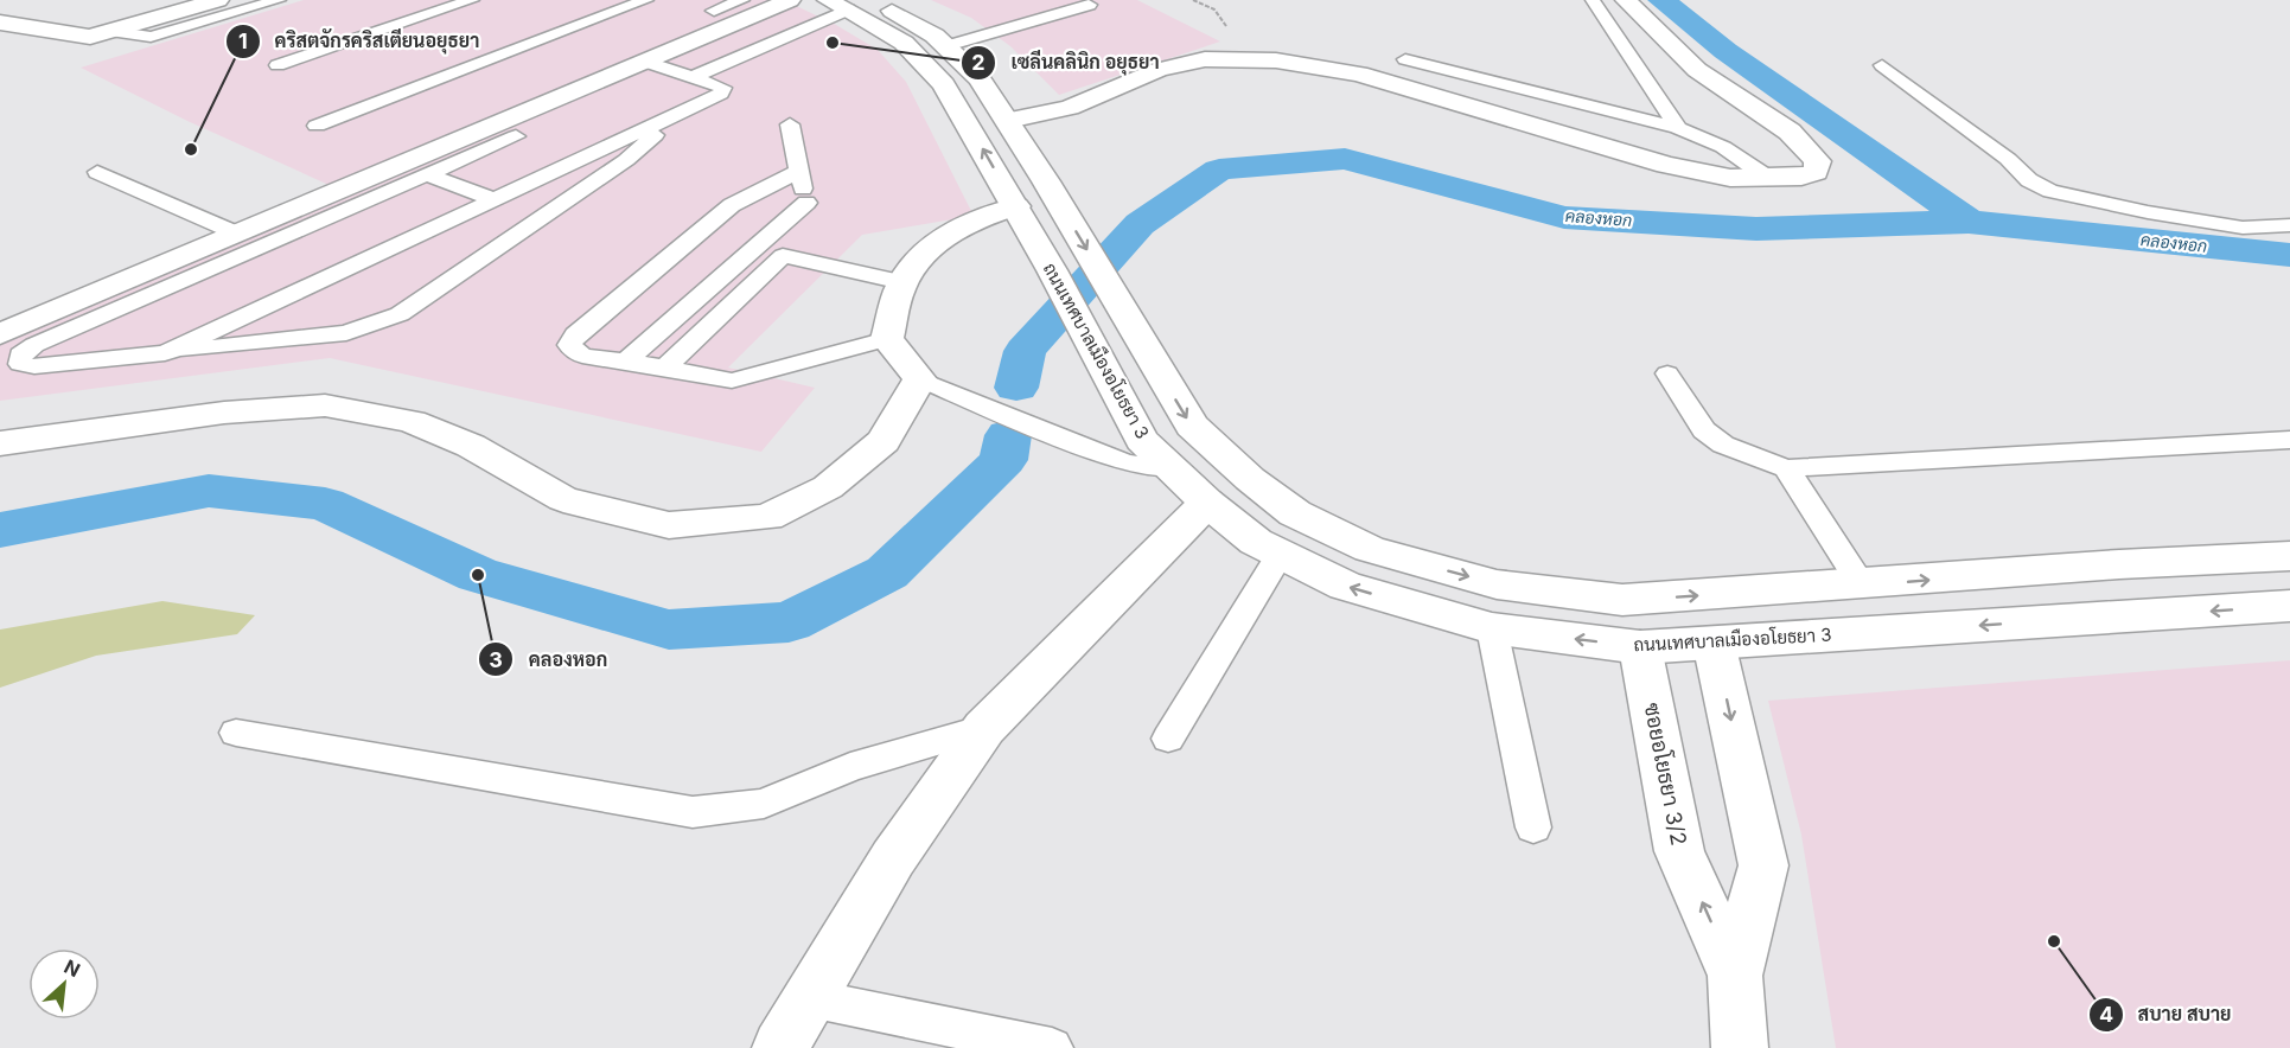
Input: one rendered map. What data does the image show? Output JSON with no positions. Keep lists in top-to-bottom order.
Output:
{
  "streets": {
    "street": ["ถนนเทศบาลเมืองอโยธยา 3", "ซอยอโยธยา 3/2"]
  },
  "crossings": [
    ["ถนนเทศบาลเมืองอโยธยา 3", "ซอยอโยธยา 3/2"]
  ],
  "water": ["คลองหอก"],
  "places": [
    "เซลีนคลินิก อยุธยา",
    "คริสตจักรคริสเตียนอยุธยา",
    "คลองหอก",
    "สบาย สบาย"
  ],
  "north": "top right"
}
